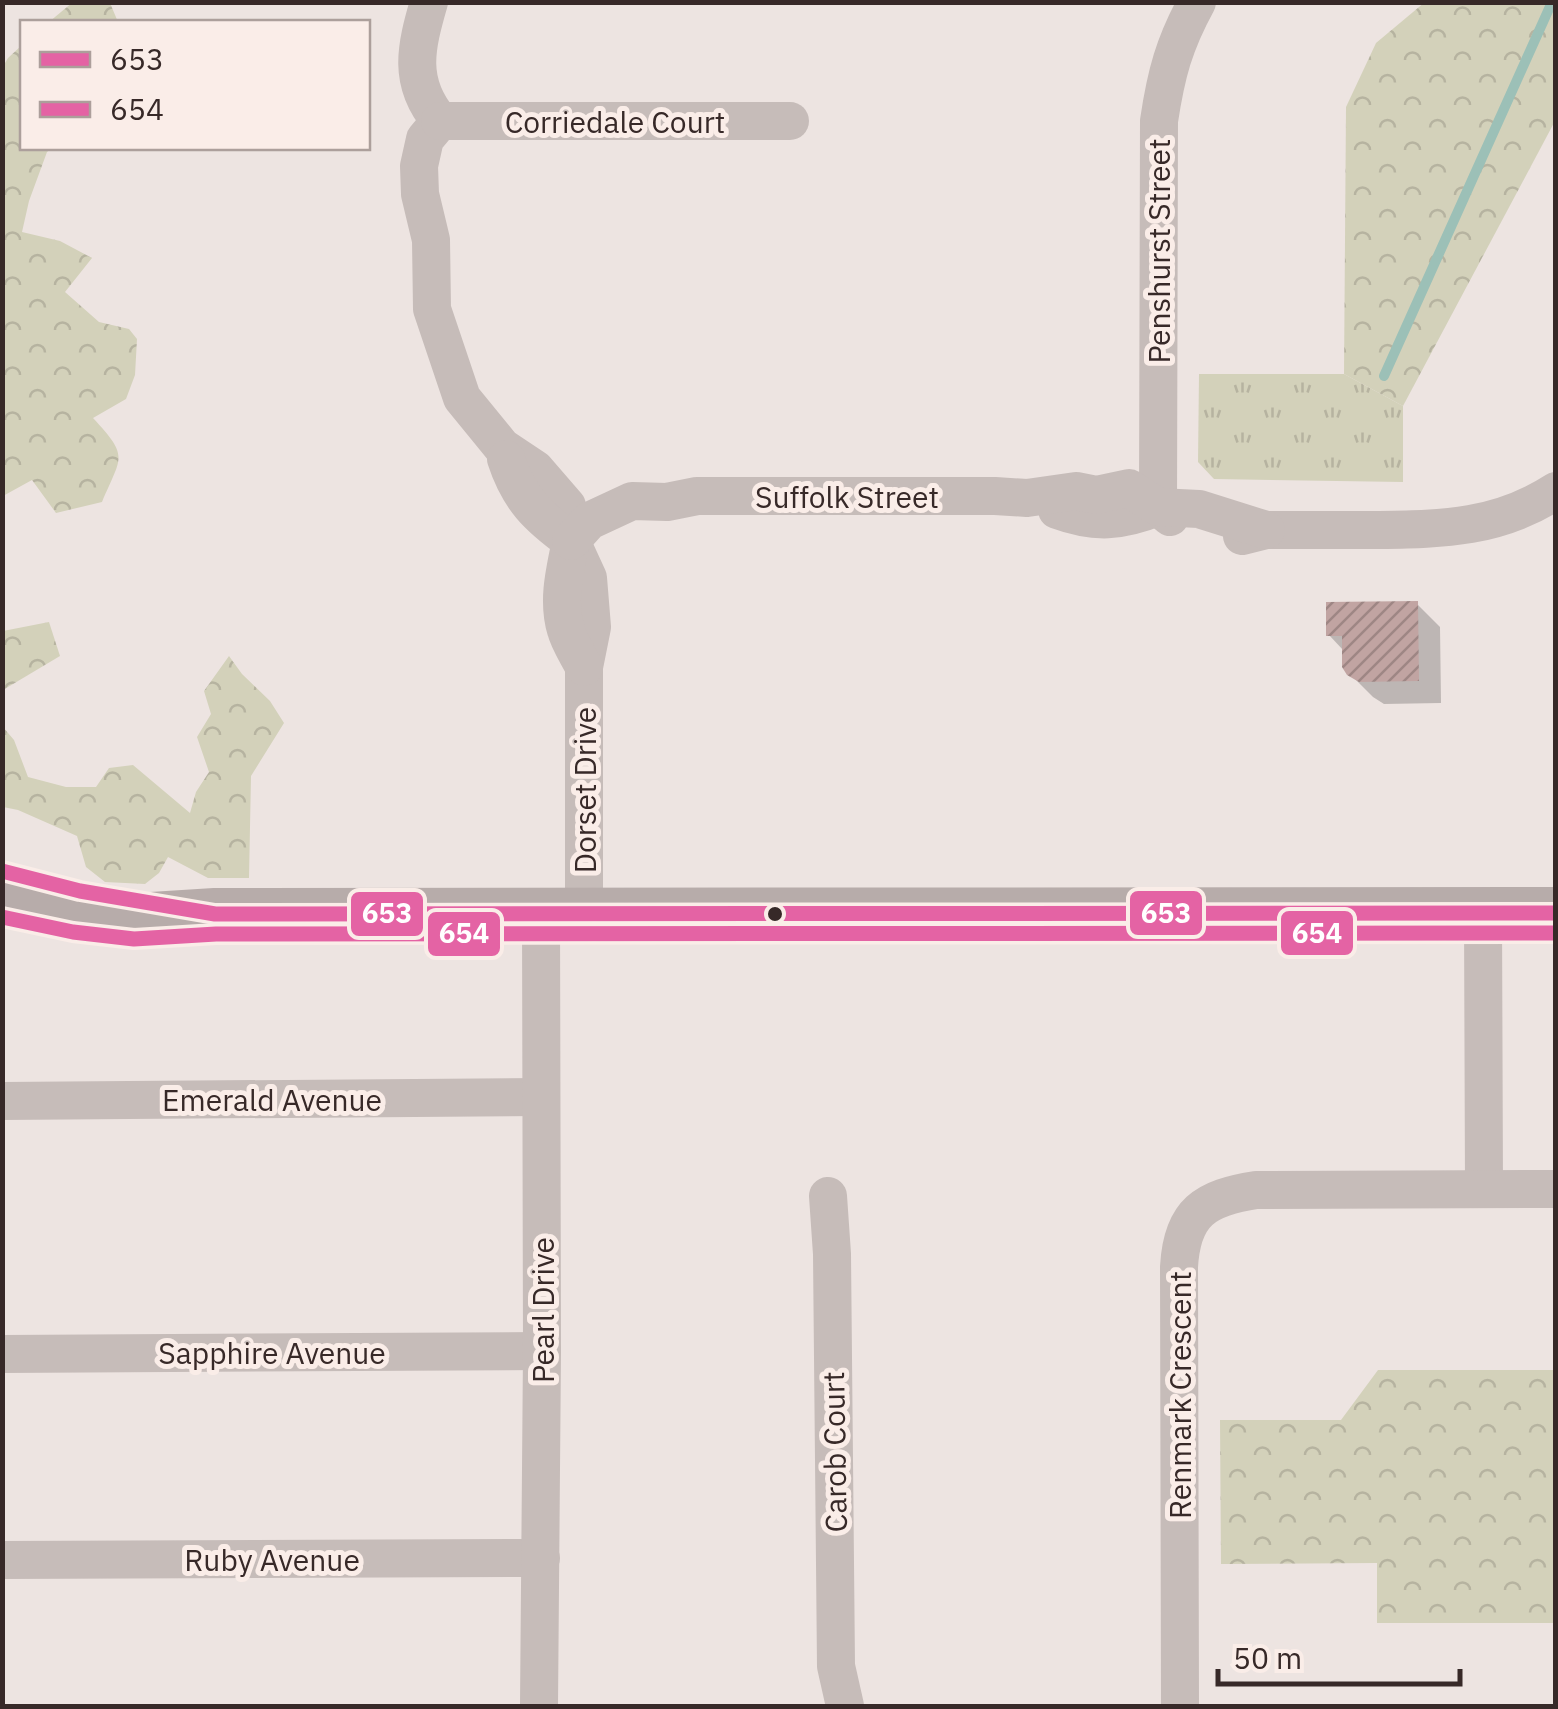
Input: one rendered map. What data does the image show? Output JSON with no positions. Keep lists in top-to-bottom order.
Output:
{
  "streets": {
    "street": [
      "Corriedale Court",
      "Penshurst Street",
      "Suffolk Street",
      "Dorset Drive",
      "Emerald Avenue",
      "Pearl Drive",
      "Sapphire Avenue",
      "Renmark Crescent",
      "Carob Court",
      "Ruby Avenue"
    ]
  },
  "crossings": [
    ["Penshurst Street", "Suffolk Street"],
    ["Suffolk Street", "Dorset Drive"],
    ["Dorset Drive", "Pearl Drive"],
    ["Emerald Avenue", "Pearl Drive"],
    ["Pearl Drive", "Sapphire Avenue"],
    ["Pearl Drive", "Ruby Avenue"]
  ],
  "lines": ["transit line 653", "transit line 654"],
  "legend": ["653", "654"],
  "scale_bar": "50 m"
}
